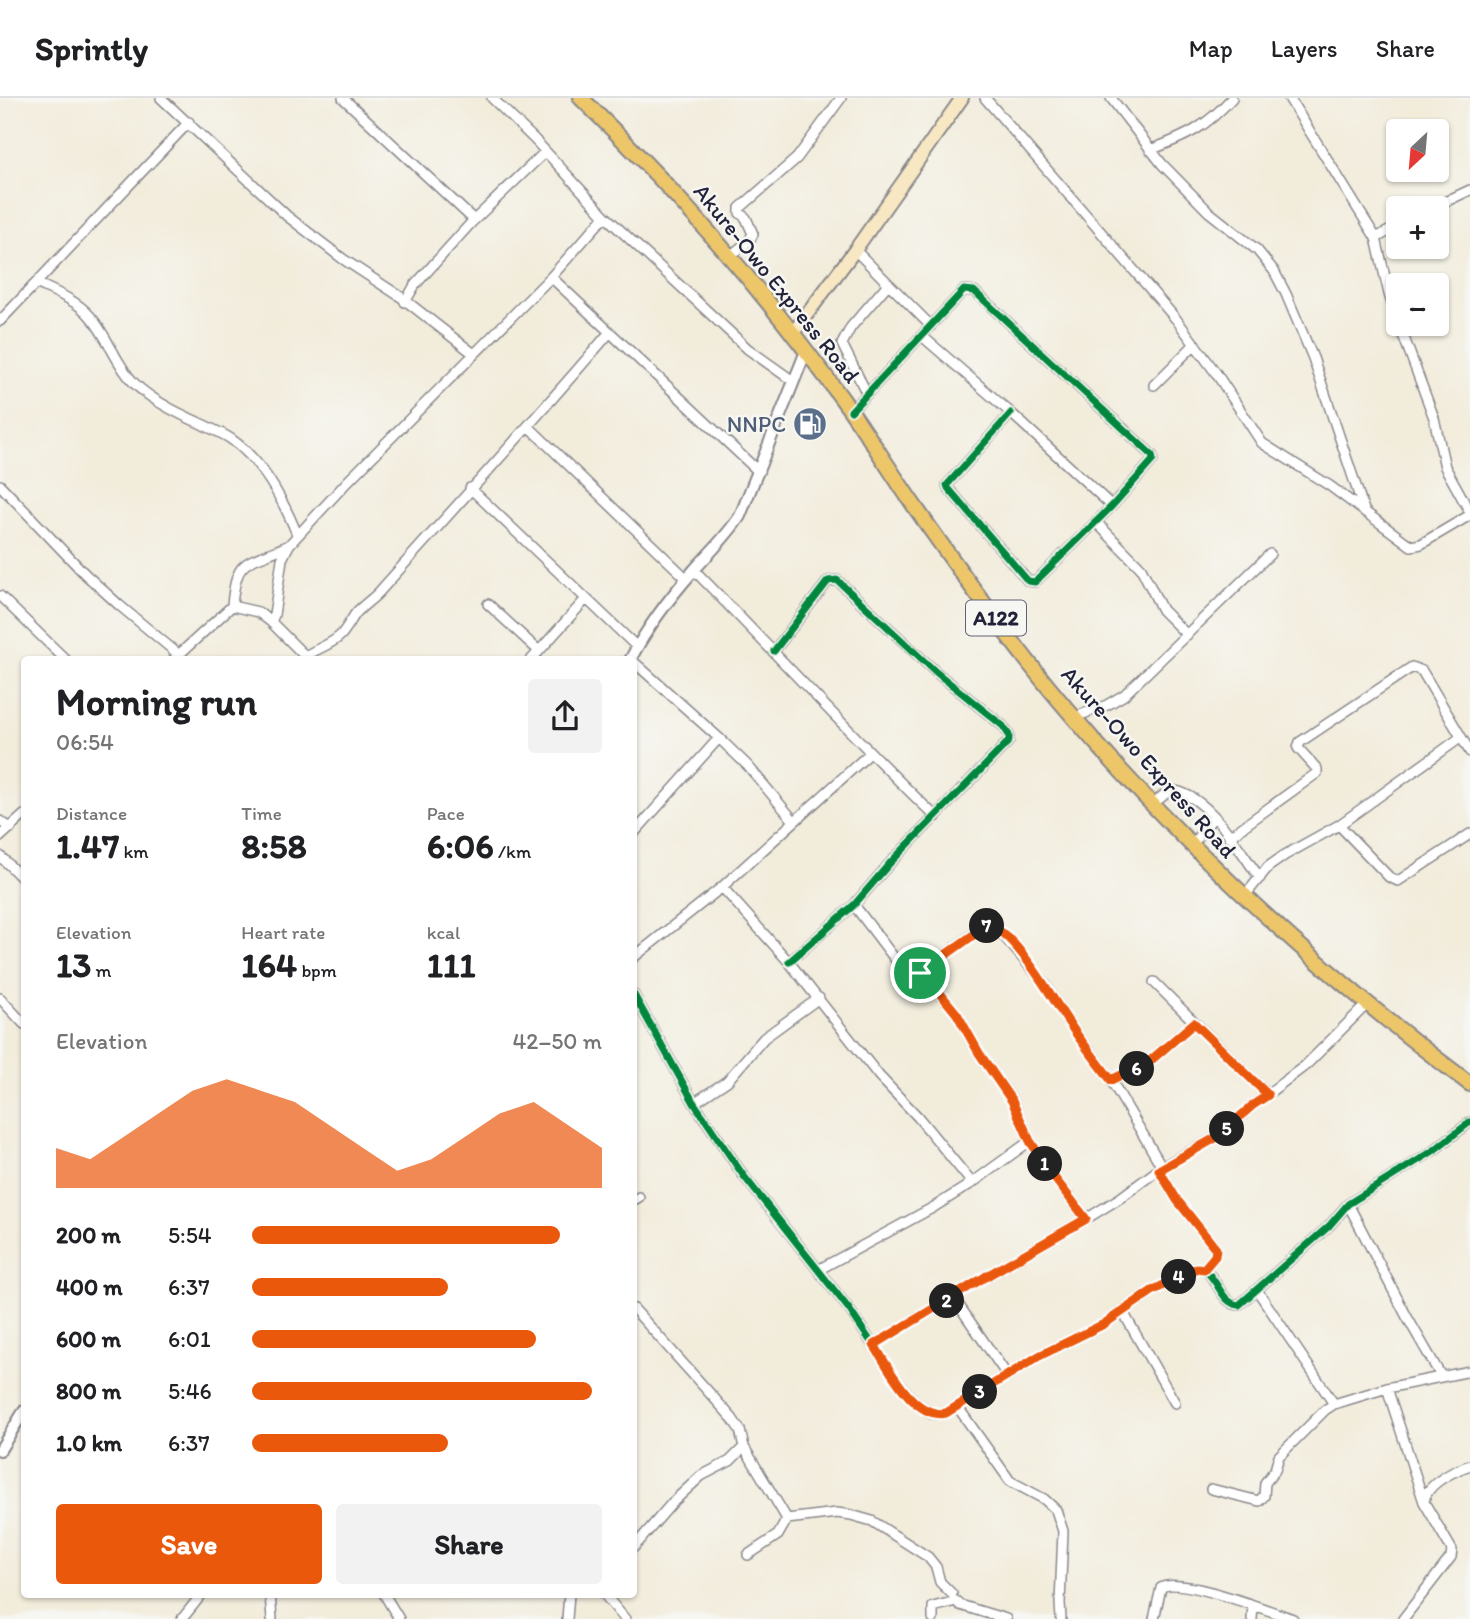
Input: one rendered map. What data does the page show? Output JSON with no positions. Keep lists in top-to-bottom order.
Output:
{
  "streets": {
    "highway": ["Akure-Owo Express Road", "A122"]
  },
  "places": {
    "fuel station": ["NNPC"]
  },
  "north": "bottom left",
  "page": {
    "header": "Sprintly",
    "nav": ["Map", "Layers", "Share"],
    "map_buttons": ["+", "−"],
    "heading": ["Morning run", "06:54"],
    "stats": [
      ["Distance", "1.47 km"],
      ["Time", "8:58"],
      ["Pace", "6:06 /km"],
      ["Elevation", "13 m"],
      ["Heart rate", "164 bpm"],
      ["kcal", "111"]
    ],
    "pins": [
      "7",
      "6",
      "5",
      "1",
      "4",
      "2",
      "3"
    ],
    "chart": ["Elevation", "42–50 m"],
    "list": [
      {
        "name": "200 m",
        "note": "5:54"
      },
      {
        "name": "400 m",
        "note": "6:37"
      },
      {
        "name": "600 m",
        "note": "6:01"
      },
      {
        "name": "800 m",
        "note": "5:46"
      },
      {
        "name": "1.0 km",
        "note": "6:37"
      }
    ],
    "buttons": ["Save", "Share"]
  }
}
